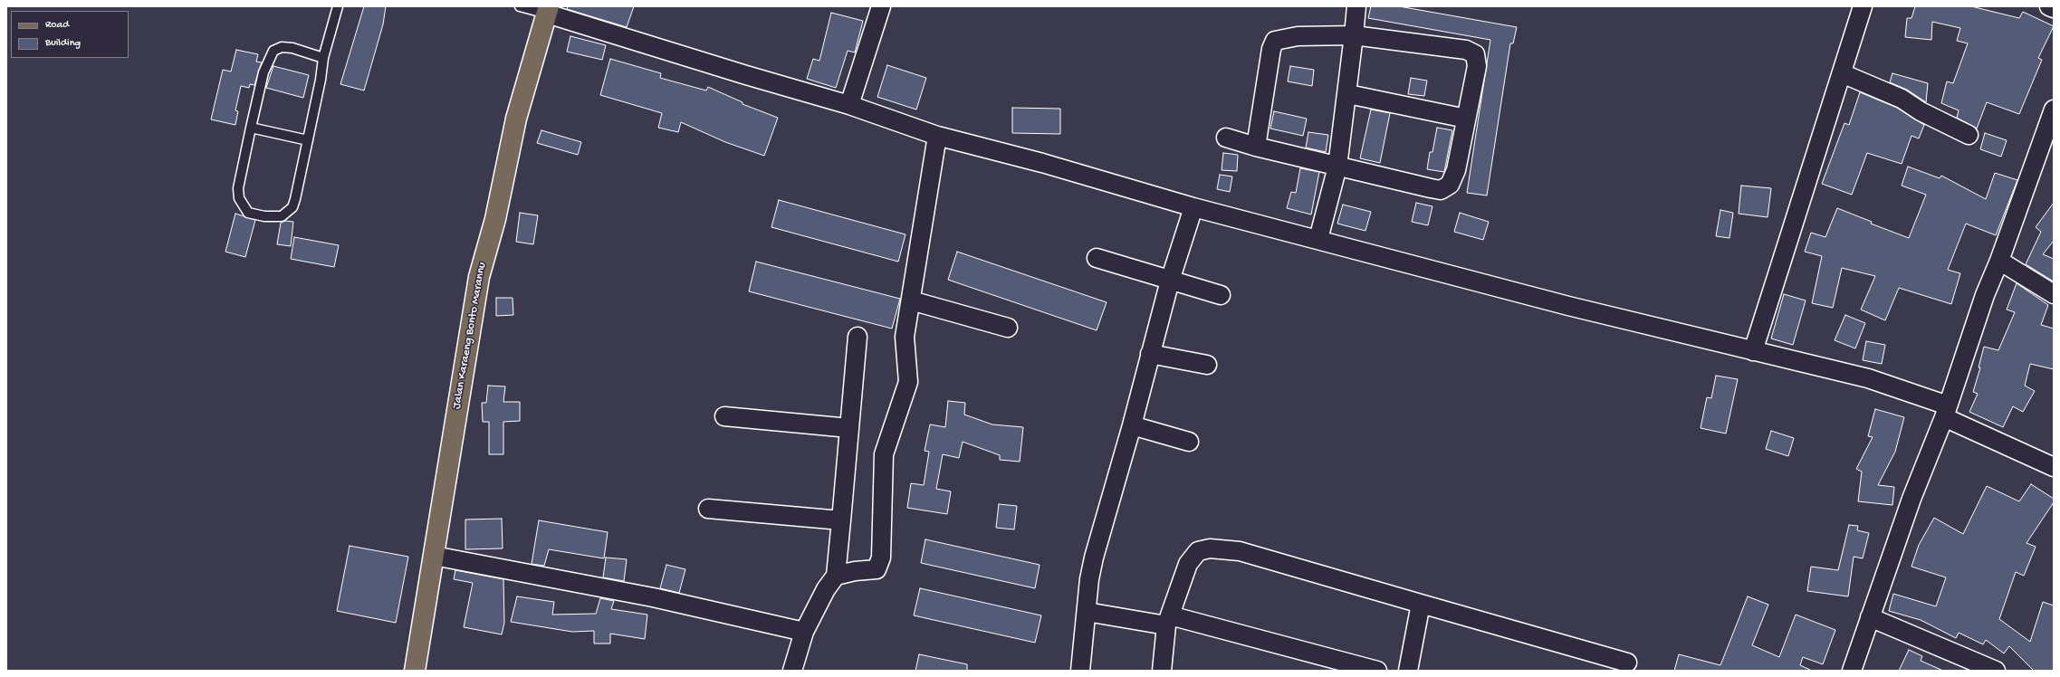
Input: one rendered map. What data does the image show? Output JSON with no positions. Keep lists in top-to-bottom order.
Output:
{
  "streets": {
    "main road": ["Jalan Karaeng Bonto Marannu"]
  },
  "legend": ["Road", "Building"]
}
